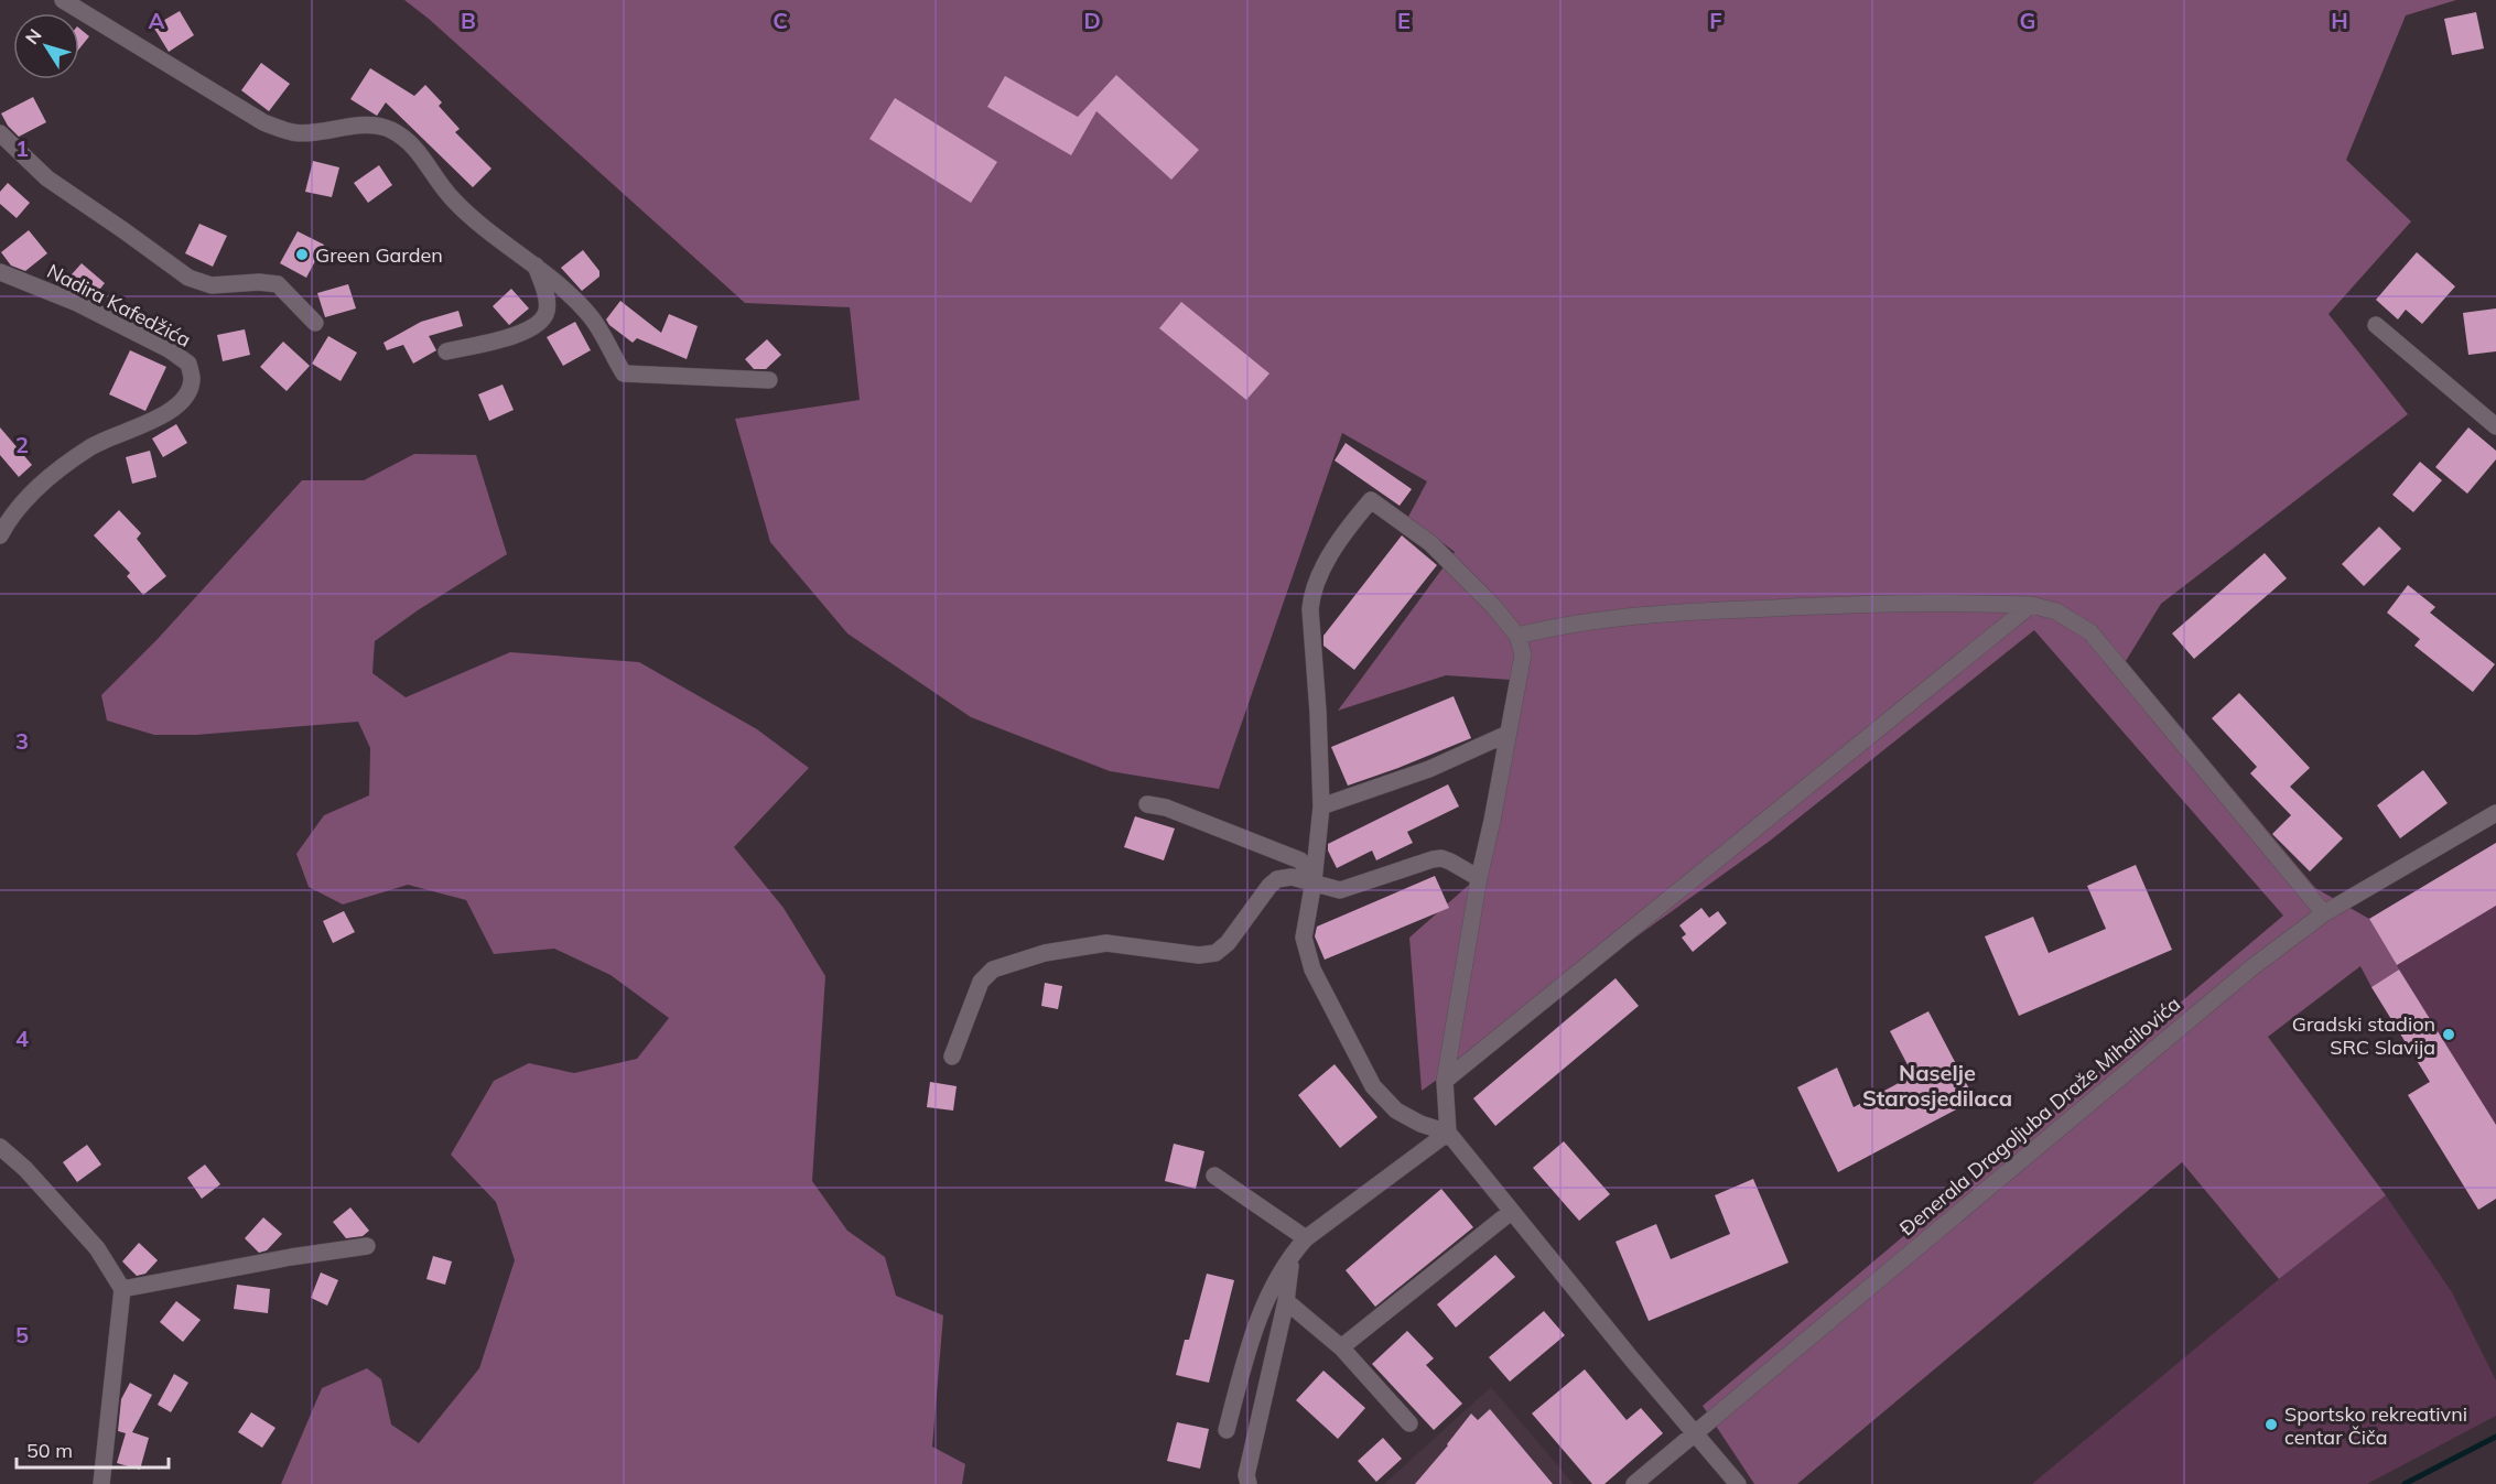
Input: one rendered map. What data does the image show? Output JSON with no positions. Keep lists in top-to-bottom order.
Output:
{
  "streets": {
    "street": ["Nadira Kafedžića", "Đenerala Dragoljuba Draže Mihailovića"]
  },
  "districts": ["Naselje Starosjedilaca"],
  "places": ["Green Garden", "Gradski stadion SRC Slavija", "Sportsko rekreativni centar Čiča"],
  "scale_bar": "50 m",
  "north": "top left",
  "grid": {
    "columns": [
      "A",
      "B",
      "C",
      "D",
      "E",
      "F",
      "G",
      "H"
    ],
    "rows": [
      "1",
      "2",
      "3",
      "4",
      "5"
    ]
  }
}
